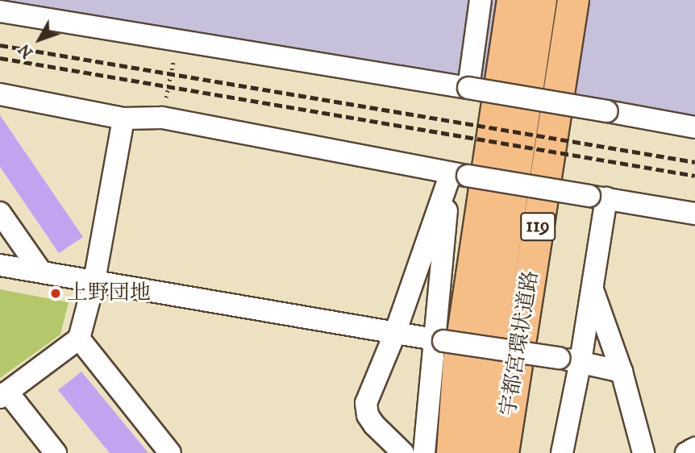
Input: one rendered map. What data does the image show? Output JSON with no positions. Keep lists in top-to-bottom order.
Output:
{
  "streets": {
    "highway": ["119", "宇都宮環状道路"]
  },
  "places": ["上野団地"],
  "north": "bottom left"
}
